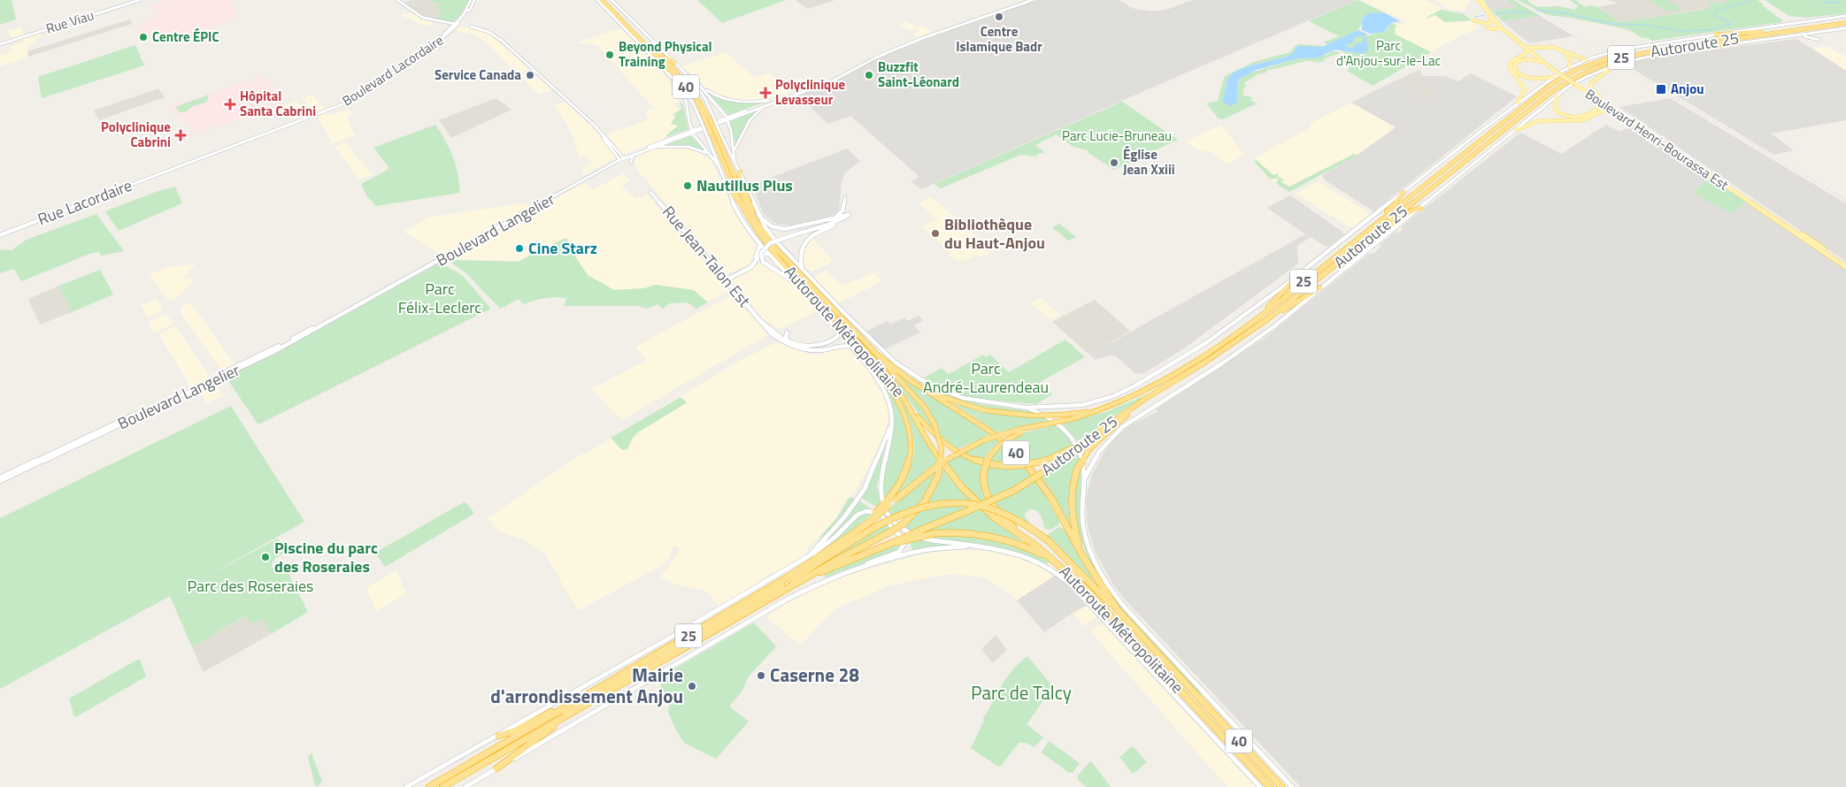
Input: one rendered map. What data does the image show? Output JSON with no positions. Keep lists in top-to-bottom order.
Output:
{
  "streets": {
    "highway": [
      "Autoroute 25",
      "25",
      "40",
      "Autoroute Métropolitaine"
    ],
    "main road": [
      "Rue Viau",
      "Boulevard Lacordaire",
      "Boulevard Henri-Bourassa Est",
      "Rue Lacordaire",
      "Boulevard Langelier",
      "Rue Jean-Talon Est"
    ]
  },
  "crossings": [
    ["Autoroute 25", "25"],
    ["Boulevard Lacordaire", "Rue Lacordaire"]
  ],
  "parks": [
    "Parc d'Anjou-sur-le-Lac",
    "Parc Lucie-Bruneau",
    "Parc Félix-Leclerc",
    "Parc André-Laurendeau",
    "Parc des Roseraies",
    "Parc de Talcy"
  ],
  "places": {
    "other": [
      "Centre Islamique Badr",
      "Centre ÉPIC",
      "Beyond Physical Training",
      "Service Canada",
      "Buzzfit Saint-Léonard",
      "Église Jean Xxiii",
      "Nautillus Plus",
      "Bibliothèque du Haut-Anjou",
      "Cine Starz",
      "Piscine du parc des Roseraies",
      "Caserne 28",
      "Mairie d'arrondissement Anjou"
    ],
    "transit": ["Anjou"],
    "health": ["Polyclinique Levasseur", "Hôpital Santa Cabrini", "Polyclinique Cabrini"]
  }
}
